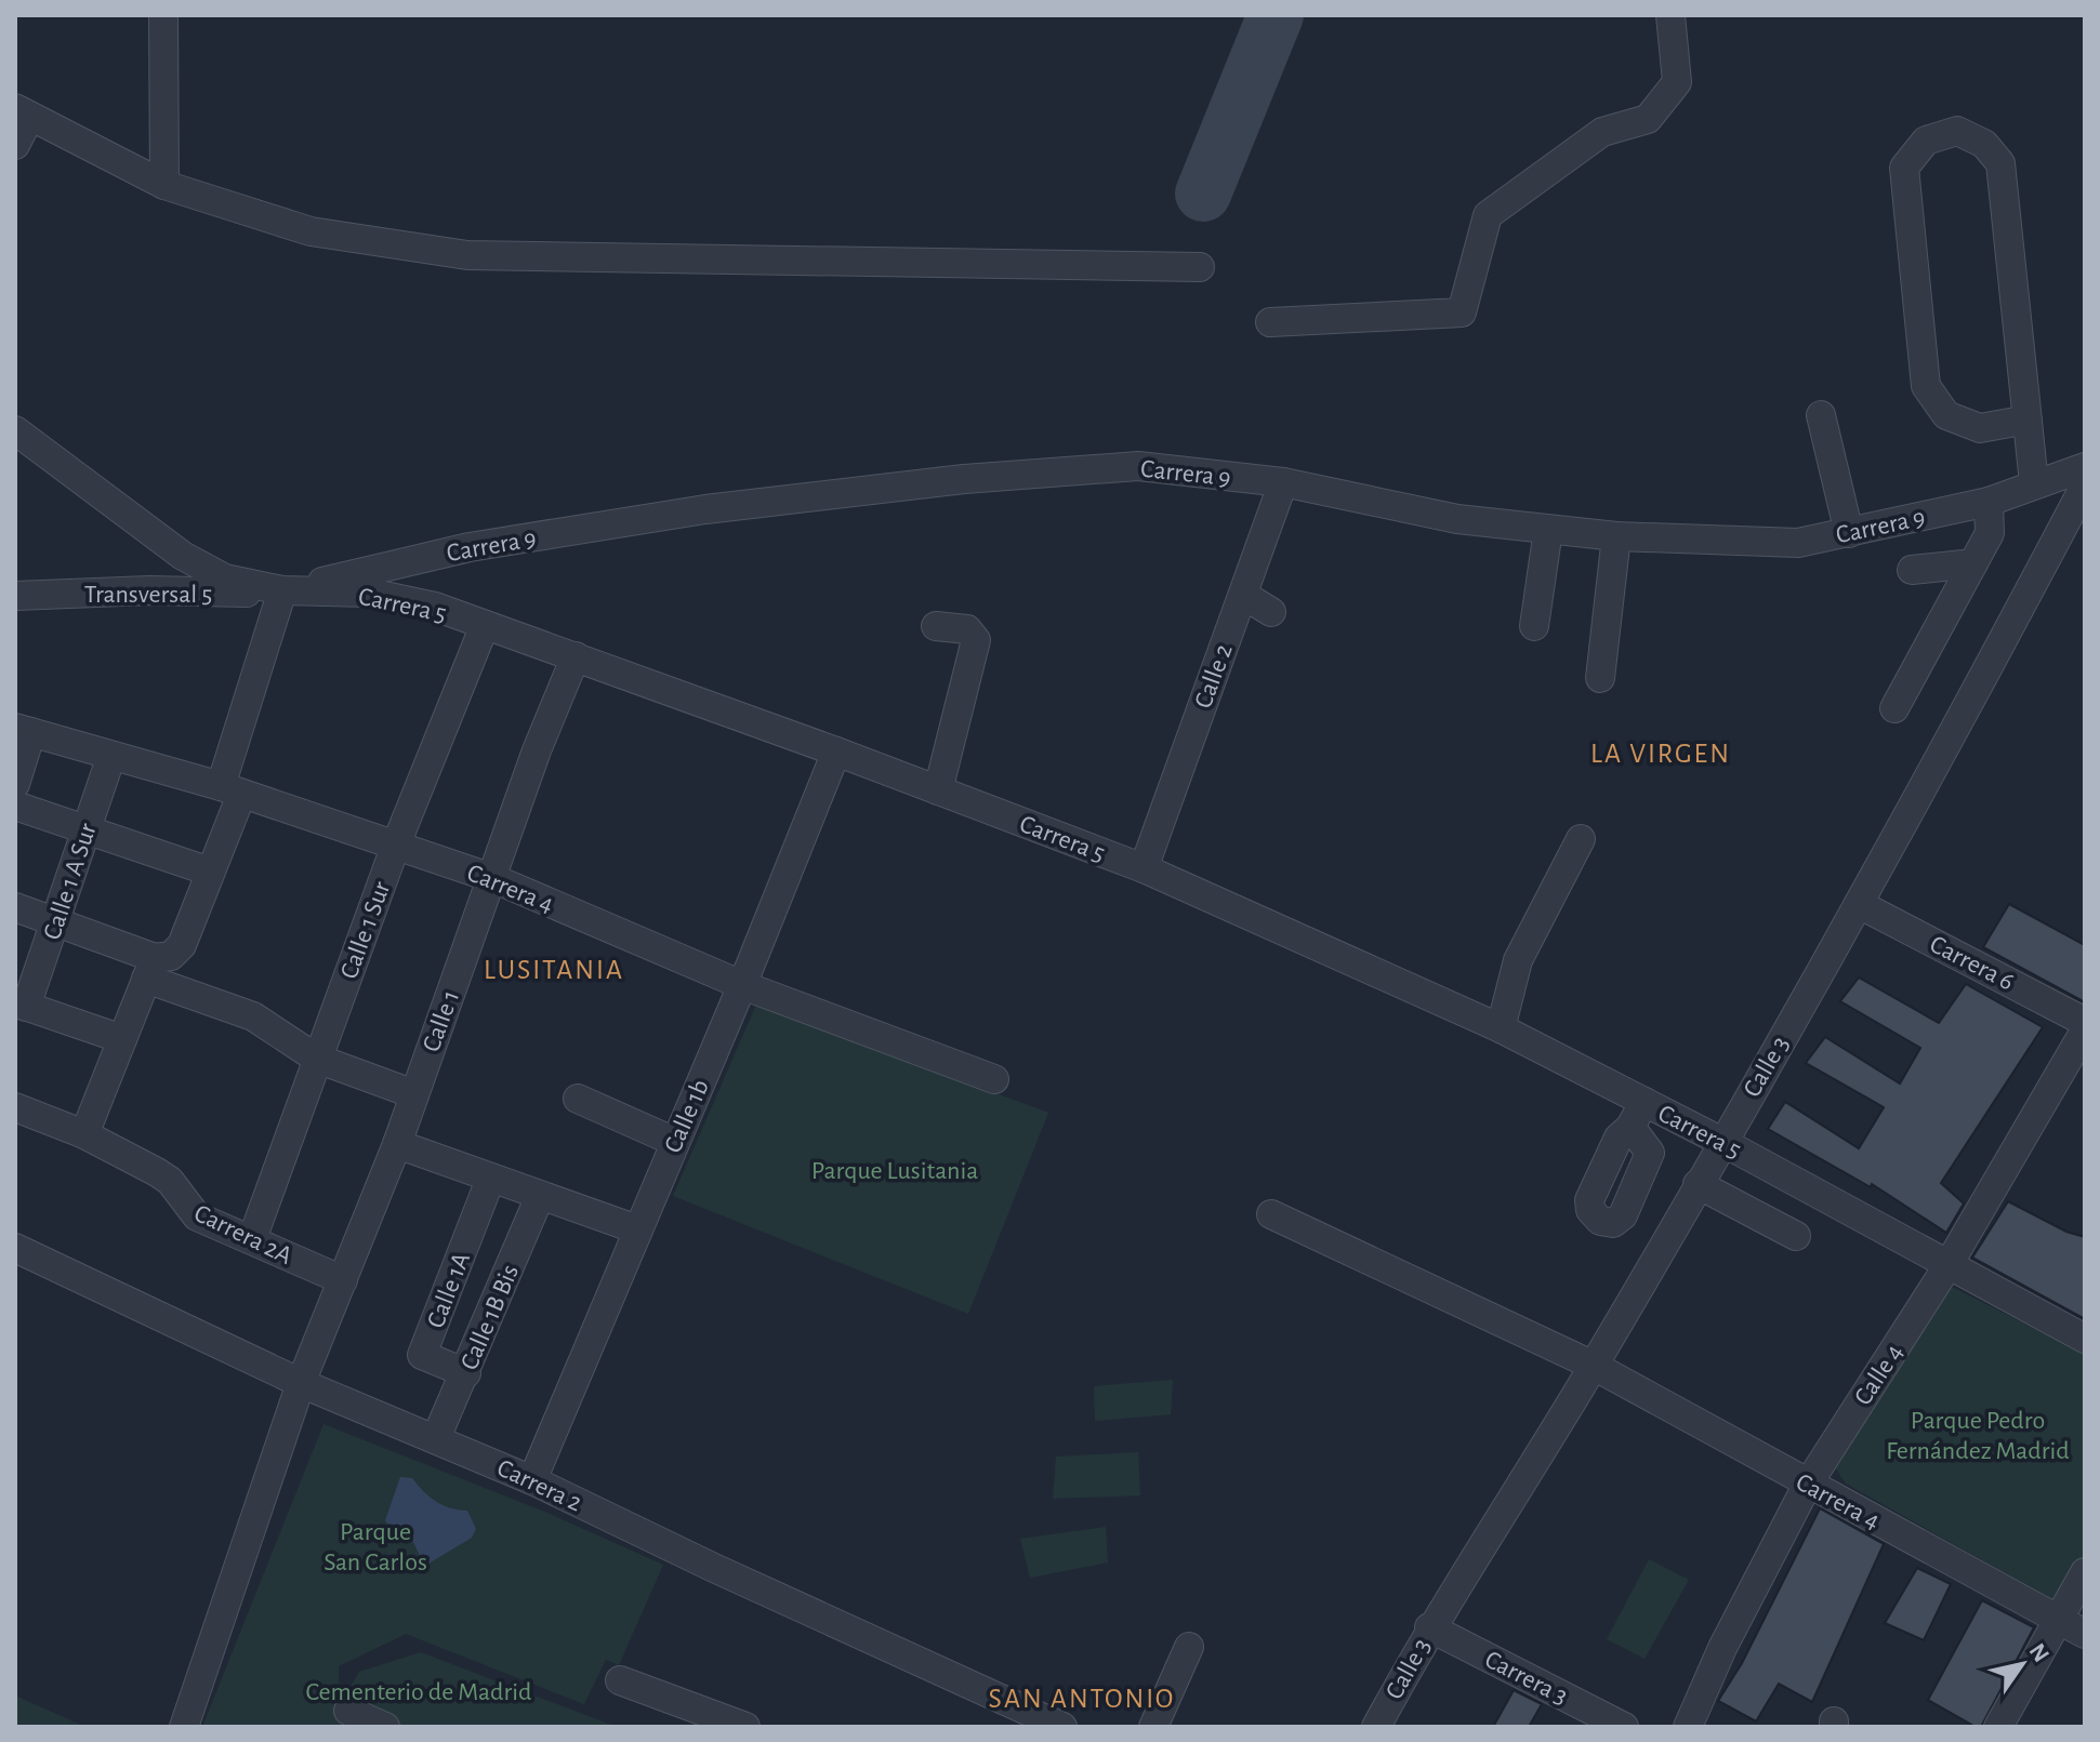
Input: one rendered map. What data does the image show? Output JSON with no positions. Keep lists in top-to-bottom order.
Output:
{
  "streets": {
    "street": [
      "Carrera 9",
      "Transversal 5",
      "Carrera 5",
      "Calle 2",
      "Calle 1 A Sur",
      "Carrera 4",
      "Calle 1 Sur",
      "Carrera 6",
      "Calle 1",
      "Calle 3",
      "Calle 1b",
      "Carrera 2A",
      "Calle 1A",
      "Calle 1B Bis",
      "Calle 4",
      "Carrera 2",
      "Carrera 3"
    ]
  },
  "crossings": [
    ["Carrera 9", "Transversal 5"],
    ["Carrera 9", "Carrera 5"],
    ["Carrera 9", "Calle 2"],
    ["Transversal 5", "Carrera 5"],
    ["Carrera 5", "Calle 2"],
    ["Carrera 5", "Calle 1 Sur"],
    ["Carrera 5", "Calle 1"],
    ["Carrera 5", "Calle 3"],
    ["Carrera 5", "Calle 1b"],
    ["Carrera 5", "Calle 4"],
    ["Calle 1 A Sur", "Carrera 4"],
    ["Carrera 4", "Calle 1 Sur"],
    ["Carrera 4", "Calle 1"],
    ["Carrera 4", "Calle 3"],
    ["Carrera 4", "Calle 1b"],
    ["Carrera 4", "Calle 4"],
    ["Calle 1 Sur", "Carrera 2A"],
    ["Carrera 6", "Calle 3"],
    ["Calle 1", "Carrera 2A"],
    ["Calle 1", "Carrera 2"],
    ["Calle 3", "Carrera 3"],
    ["Calle 1b", "Carrera 2"],
    ["Calle 1A", "Calle 1B Bis"],
    ["Calle 1B Bis", "Carrera 2"]
  ],
  "districts": ["LA VIRGEN", "LUSITANIA", "SAN ANTONIO"],
  "parks": [
    "Parque Lusitania",
    "Parque Pedro Fernández Madrid",
    "Parque San Carlos",
    "Cementerio de Madrid"
  ],
  "north": "top right"
}
